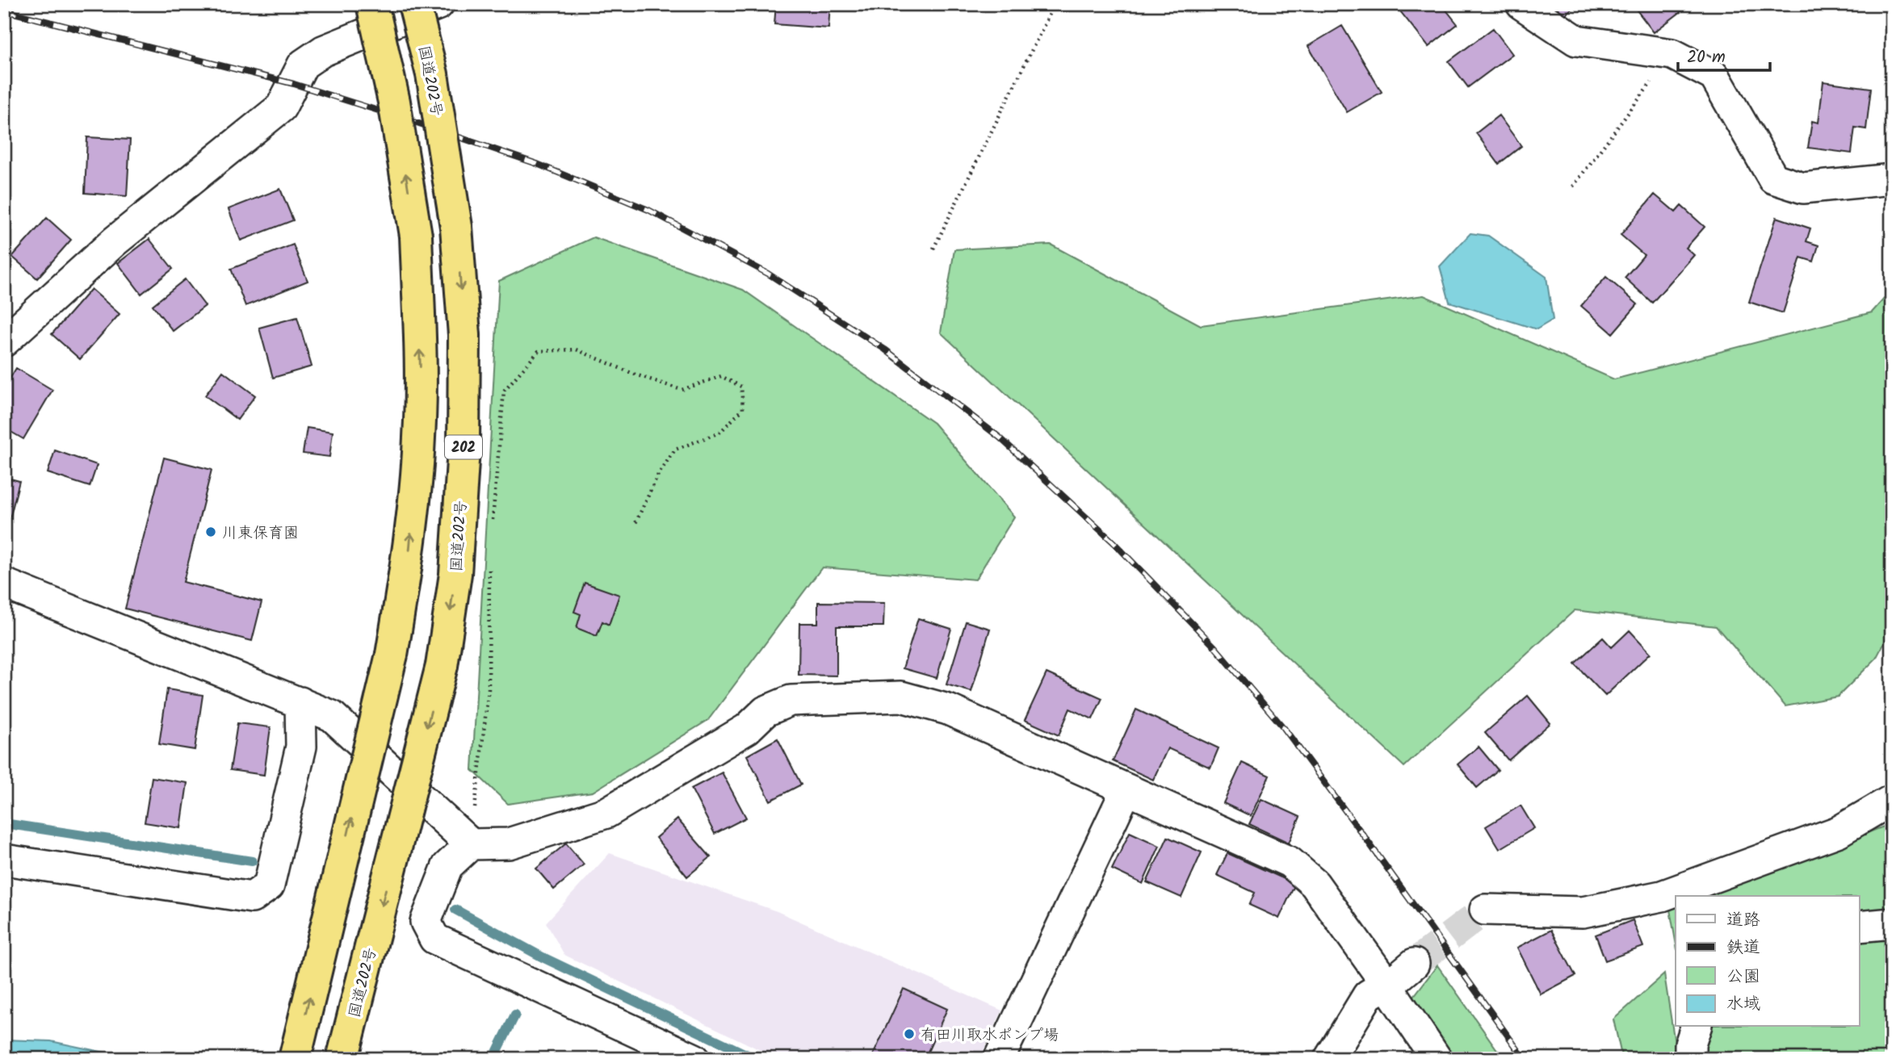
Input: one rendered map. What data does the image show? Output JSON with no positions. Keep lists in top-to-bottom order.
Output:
{
  "streets": {
    "highway": ["国道202号", "202"]
  },
  "places": ["川東保育園", "有田川取水ポンプ場"],
  "legend": [
    "道路",
    "鉄道",
    "公園",
    "水域"
  ],
  "scale_bar": "20 m"
}
